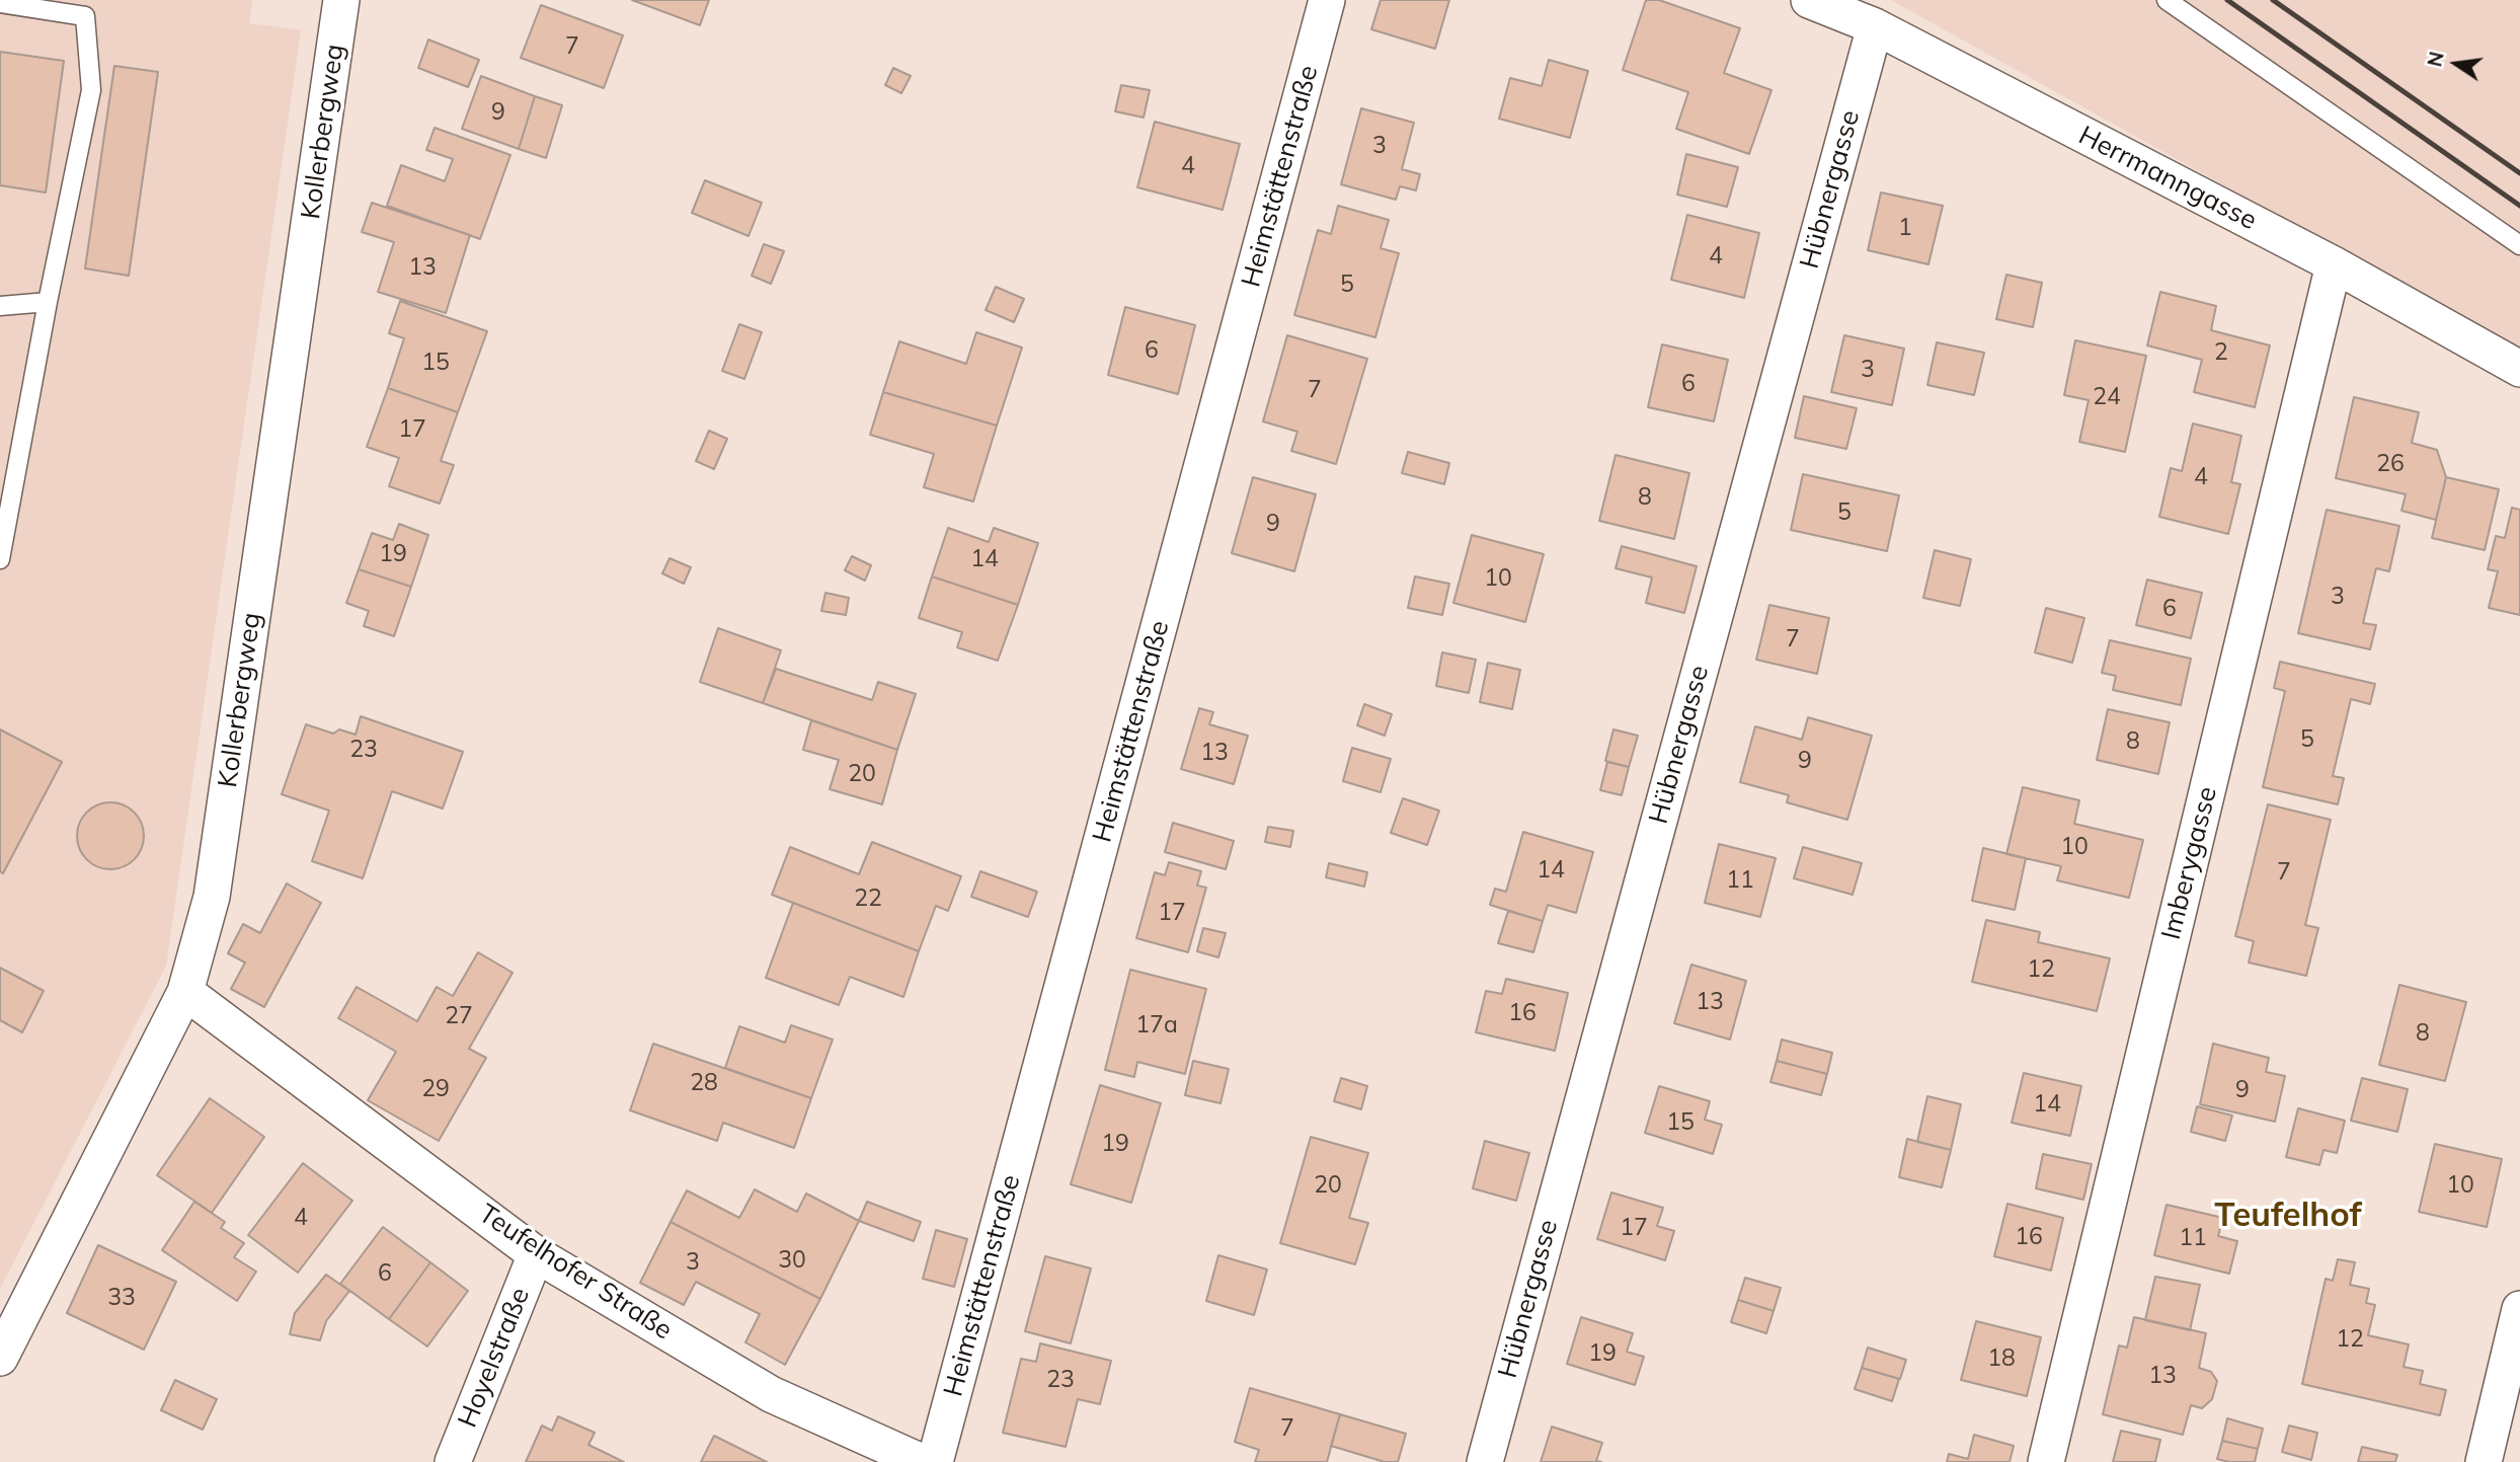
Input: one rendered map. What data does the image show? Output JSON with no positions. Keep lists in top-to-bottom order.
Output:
{
  "streets": {
    "street": [
      "Kollerbergweg",
      "Heimstättenstraße",
      "Herrmanngasse",
      "Hübnergasse",
      "Imberygasse",
      "Teufelhofer Straße",
      "Hoyelstraße"
    ]
  },
  "crossings": [
    ["Kollerbergweg", "Teufelhofer Straße"],
    ["Herrmanngasse", "Hübnergasse"],
    ["Herrmanngasse", "Imberygasse"],
    ["Teufelhofer Straße", "Hoyelstraße"]
  ],
  "districts": ["Teufelhof"],
  "house_numbers": [
    "7",
    "9",
    "3",
    "4",
    "1",
    "4",
    "13",
    "5",
    "6",
    "2",
    "15",
    "3",
    "6",
    "7",
    "24",
    "17",
    "26",
    "4",
    "8",
    "5",
    "9",
    "19",
    "14",
    "10",
    "3",
    "6",
    "7",
    "5",
    "8",
    "23",
    "13",
    "9",
    "20",
    "10",
    "14",
    "7",
    "11",
    "22",
    "17",
    "12",
    "13",
    "16",
    "27",
    "17a",
    "8",
    "28",
    "29",
    "9",
    "14",
    "15",
    "19",
    "20",
    "10",
    "4",
    "17",
    "16",
    "11",
    "30",
    "3",
    "6",
    "33",
    "12",
    "19",
    "18",
    "13",
    "23",
    "7"
  ],
  "north": "left"
}
